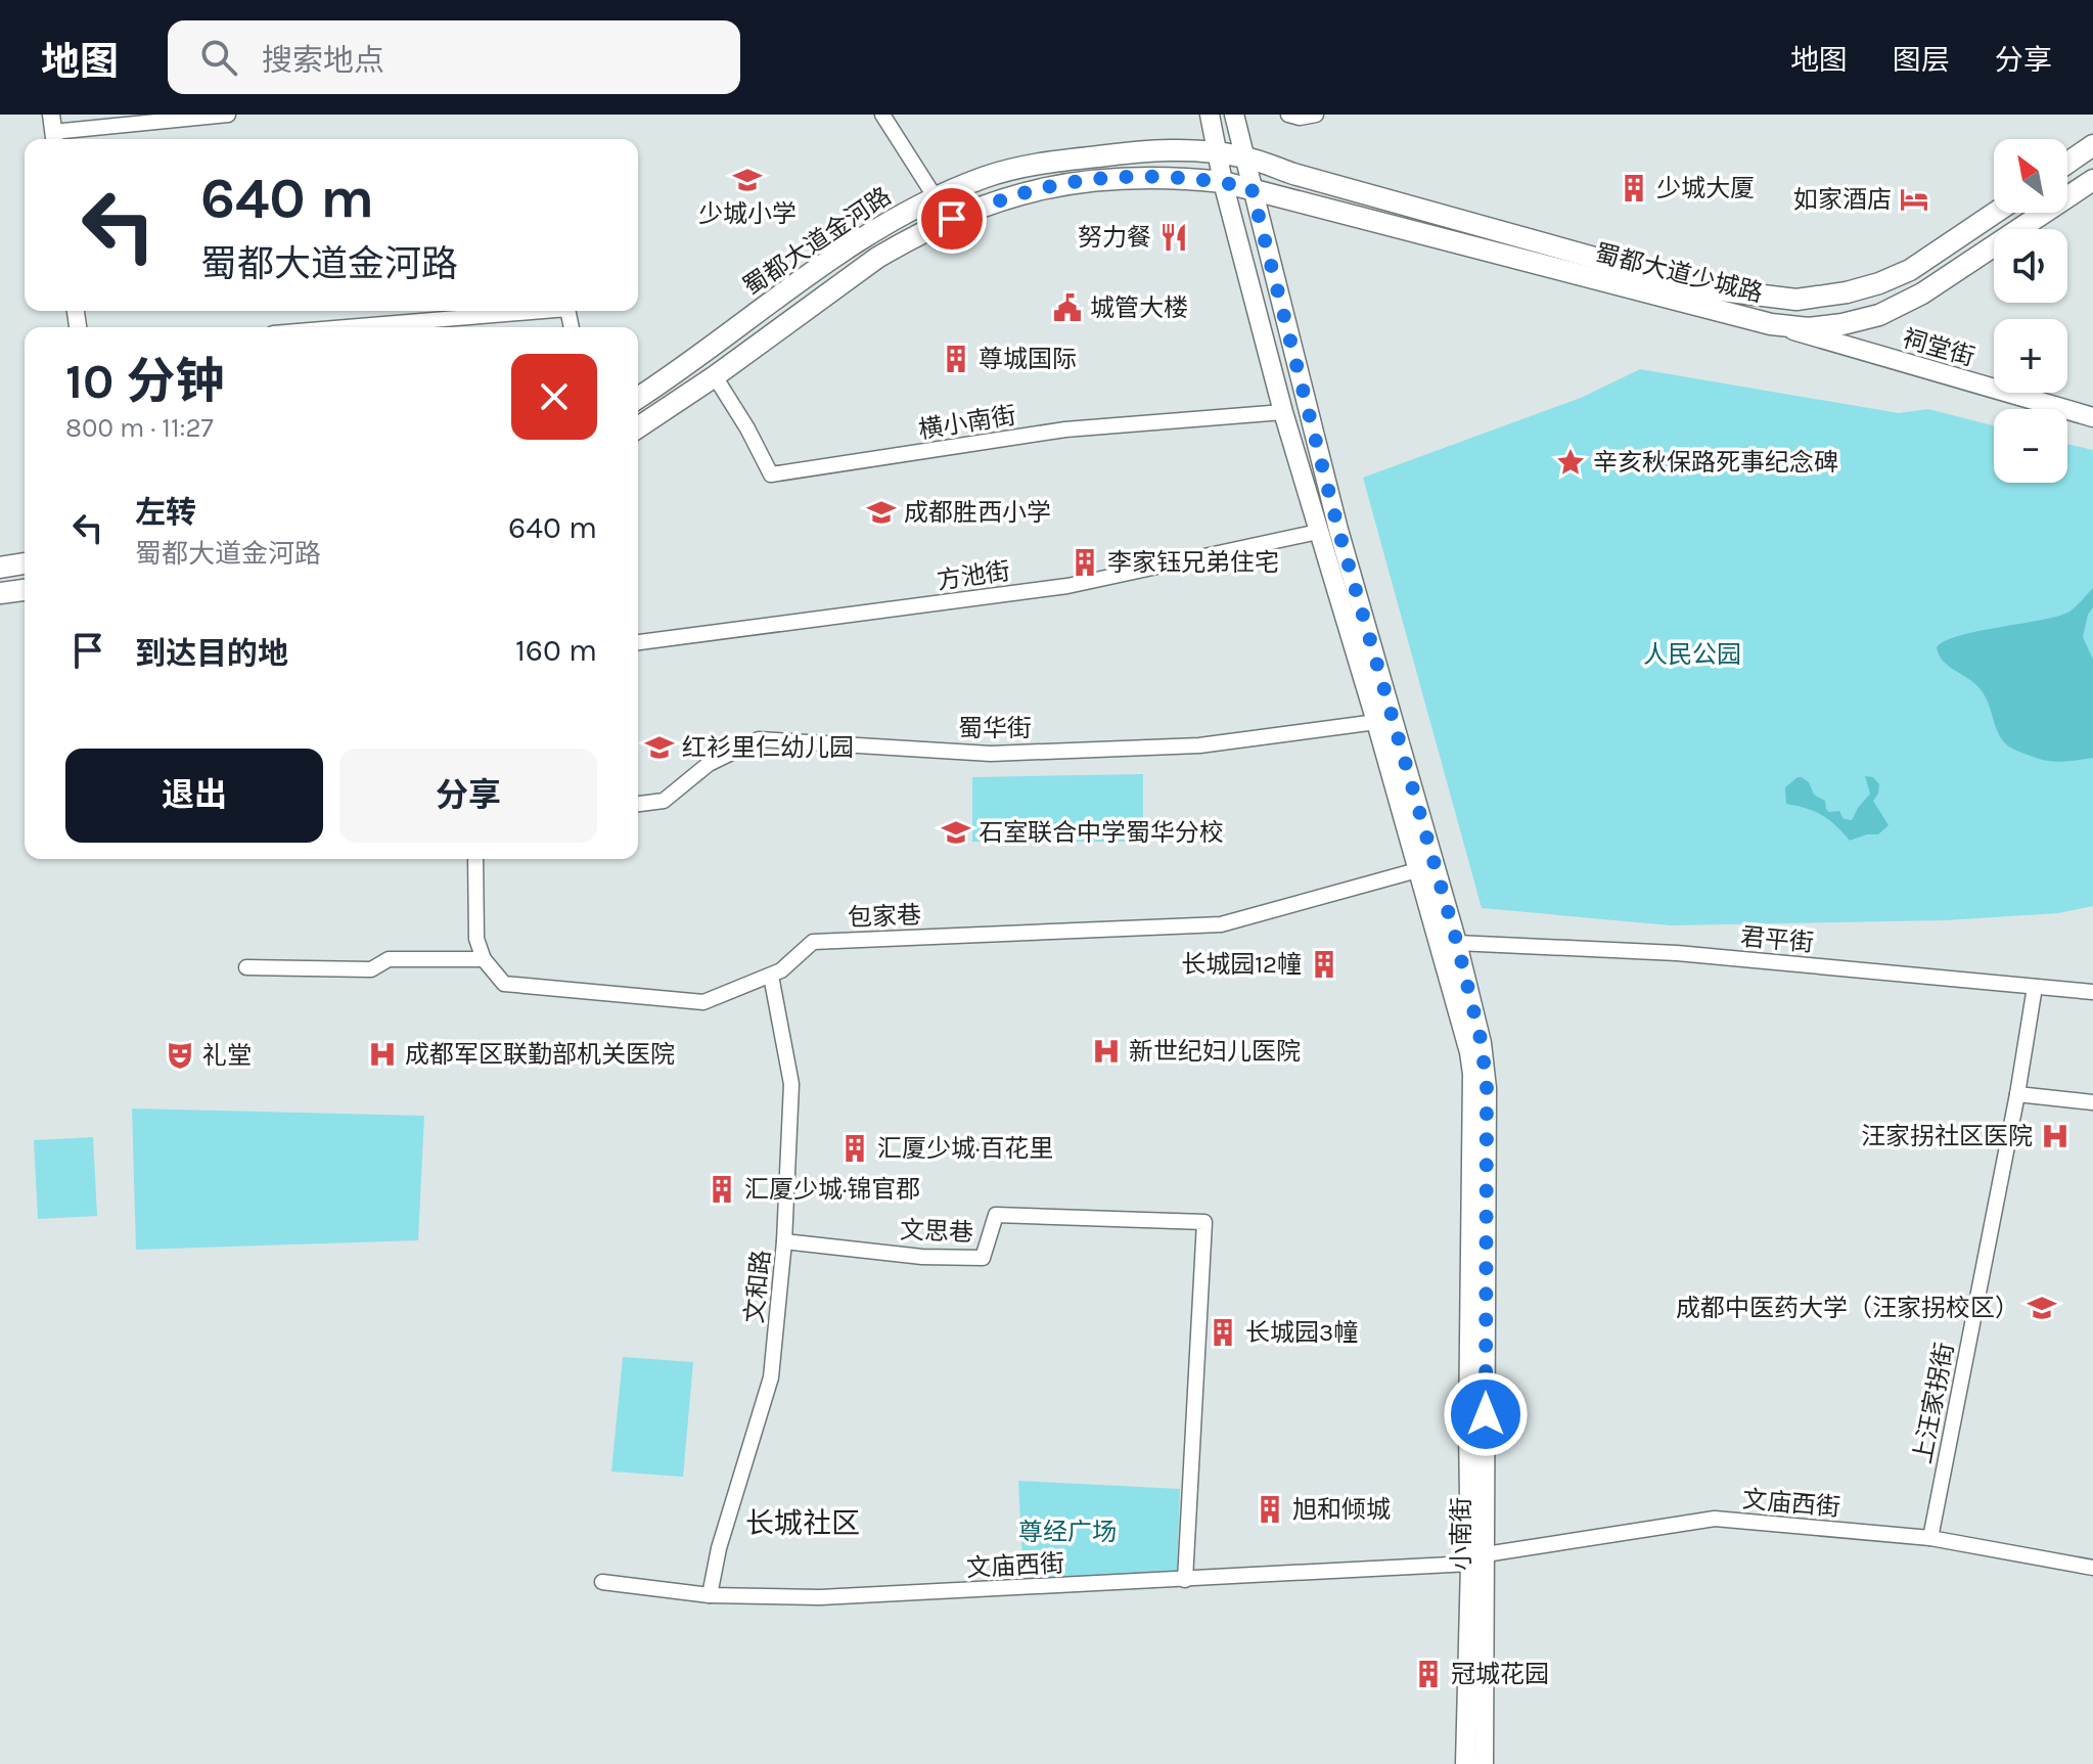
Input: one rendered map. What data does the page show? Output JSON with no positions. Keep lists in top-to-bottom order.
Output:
{
  "streets": {
    "main road": [
      "蜀都大道金河路",
      "蜀都大道少城路",
      "祠堂街",
      "小南街"
    ],
    "street": [
      "横小南街",
      "方池街",
      "蜀华街",
      "包家巷",
      "君平街",
      "文思巷",
      "文和路",
      "上汪家拐街",
      "文庙西街"
    ]
  },
  "crossings": [
    ["蜀都大道金河路", "蜀都大道少城路"],
    ["蜀都大道金河路", "横小南街"],
    ["蜀都大道金河路", "小南街"],
    ["蜀都大道少城路", "祠堂街"],
    ["蜀都大道少城路", "小南街"],
    ["横小南街", "小南街"],
    ["方池街", "小南街"],
    ["蜀华街", "小南街"],
    ["包家巷", "文和路"],
    ["包家巷", "小南街"],
    ["君平街", "上汪家拐街"],
    ["君平街", "小南街"],
    ["文思巷", "文和路"],
    ["文思巷", "文庙西街"],
    ["文和路", "文庙西街"],
    ["上汪家拐街", "文庙西街"],
    ["文庙西街", "小南街"]
  ],
  "districts": ["长城社区"],
  "parks": ["人民公园", "尊经广场"],
  "places": {
    "school or university": [
      "少城小学",
      "成都胜西小学",
      "红衫里仁幼儿园",
      "石室联合中学蜀华分校",
      "成都中医药大学（汪家拐校区）"
    ],
    "building": [
      "少城大厦",
      "尊城国际",
      "李家钰兄弟住宅",
      "长城园12幢",
      "汇厦少城·百花里",
      "汇厦少城·锦官郡",
      "长城园3幢",
      "旭和倾城",
      "冠城花园"
    ],
    "hotel": ["如家酒店"],
    "restaurant": ["努力餐"],
    "public building": ["城管大楼"],
    "place": ["辛亥秋保路死事纪念碑"],
    "hospital": ["新世纪妇儿医院", "成都军区联勤部机关医院", "汪家拐社区医院"],
    "theatre": ["礼堂"]
  },
  "north": "top left",
  "page": {
    "header": "地图",
    "search": "搜索地点",
    "nav": ["地图", "图层", "分享"],
    "map_buttons": ["+", "−"],
    "turn": ["640 m", "蜀都大道金河路"],
    "heading": ["10 分钟", "800 m · 11:27"],
    "list": [
      {
        "name": "左转",
        "note": "蜀都大道金河路",
        "value": "640 m"
      },
      {
        "name": "到达目的地",
        "value": "160 m"
      }
    ],
    "buttons": ["退出", "分享"]
  }
}
